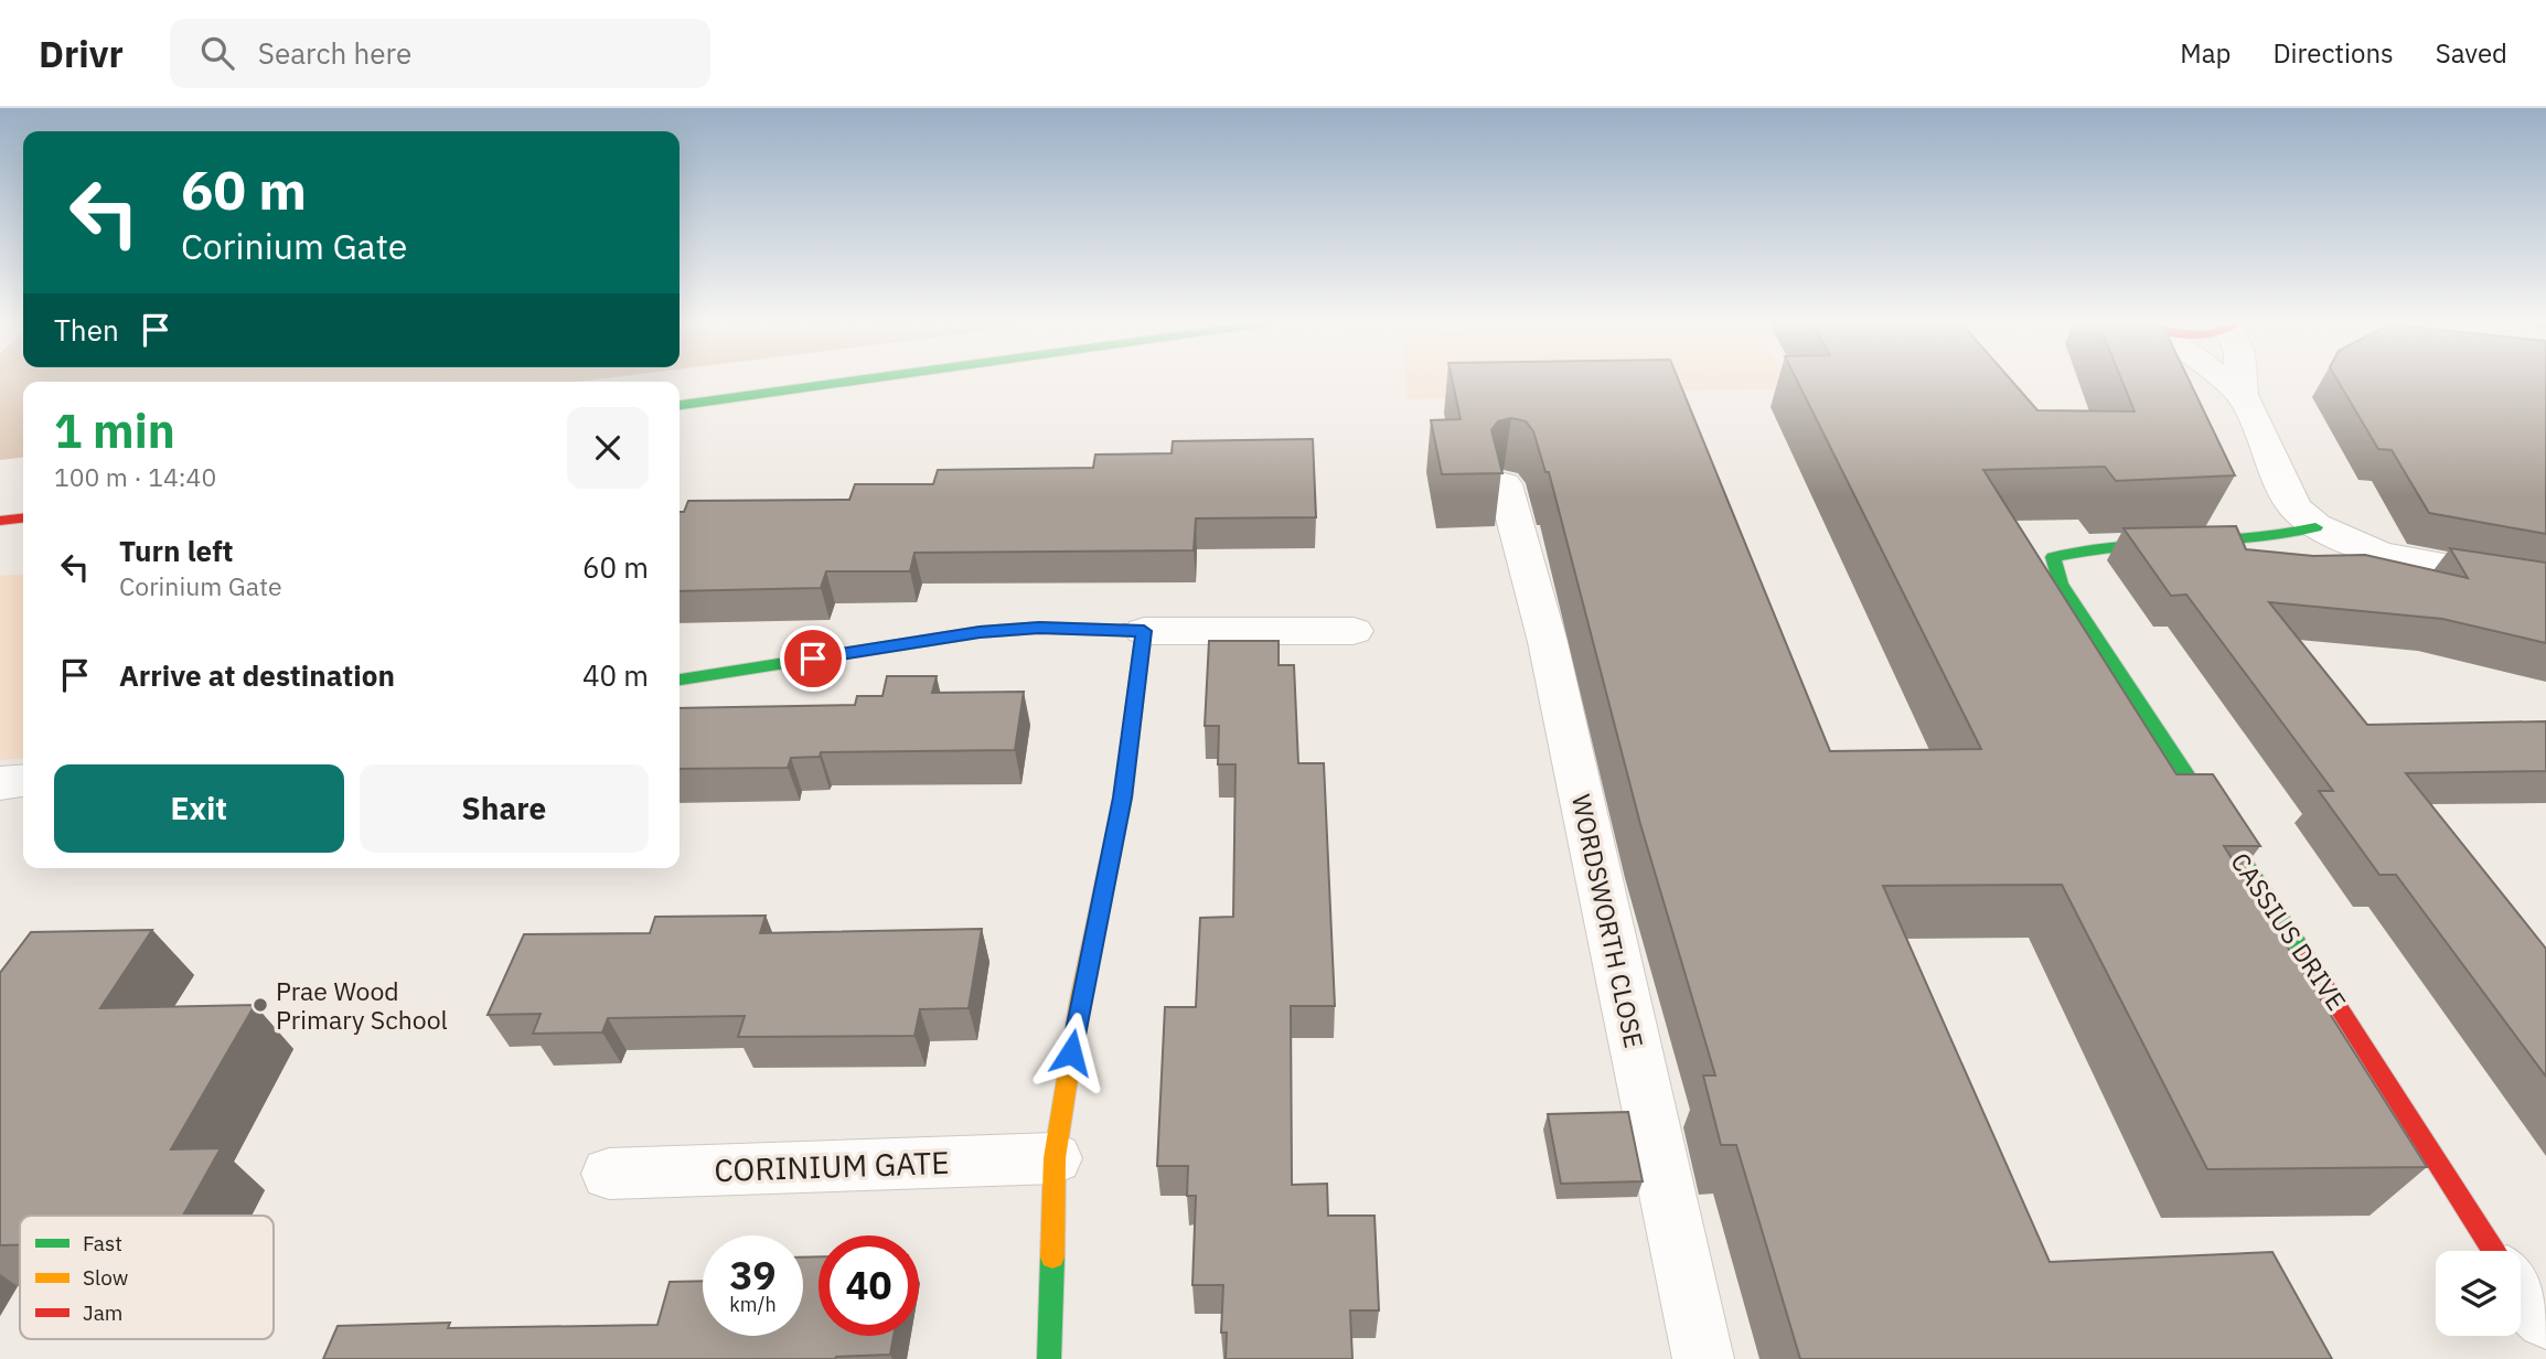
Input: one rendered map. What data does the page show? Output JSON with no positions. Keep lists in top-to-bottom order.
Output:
{
  "streets": {
    "street": ["WORDSWORTH CLOSE", "CASSIUS DRIVE", "CORINIUM GATE"]
  },
  "places": ["Prae Wood Primary School"],
  "legend": ["Fast", "Slow", "Jam"],
  "page": {
    "header": "Drivr",
    "search": "Search here",
    "nav": ["Map", "Directions", "Saved"],
    "turn": ["60 m", "Corinium Gate"],
    "then": "Then",
    "heading": ["1 min", "100 m · 14:40"],
    "list": [
      {
        "name": "Turn left",
        "note": "Corinium Gate",
        "value": "60 m"
      },
      {
        "name": "Arrive at destination",
        "value": "40 m"
      }
    ],
    "buttons": ["Exit", "Share"],
    "speed": "39 km/h",
    "limit": "40"
  }
}
